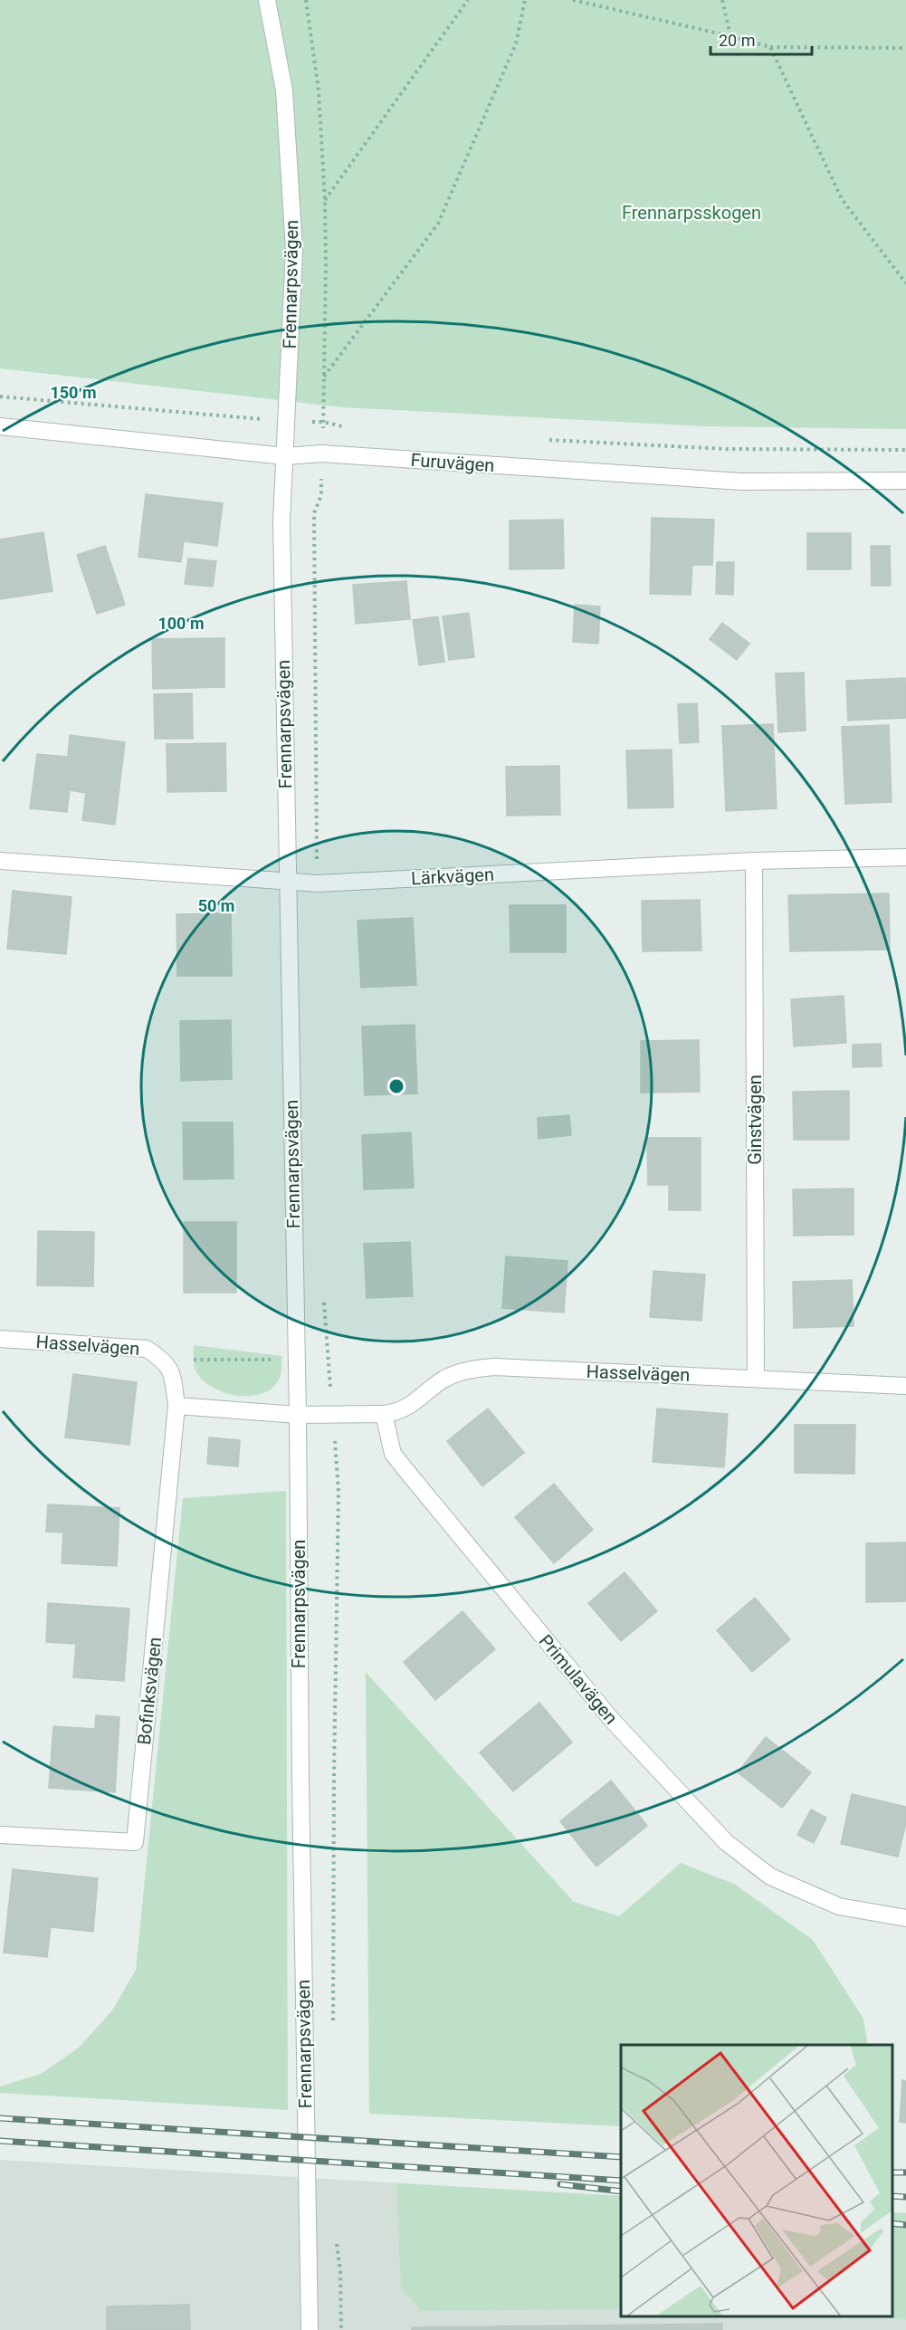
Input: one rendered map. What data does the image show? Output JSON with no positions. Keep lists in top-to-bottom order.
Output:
{
  "streets": {
    "street": [
      "Frennarpsvägen",
      "Furuvägen",
      "Lärkvägen",
      "Ginstvägen",
      "Hasselvägen",
      "Primulavägen",
      "Bofinksvägen"
    ]
  },
  "crossings": [
    ["Frennarpsvägen", "Furuvägen"],
    ["Frennarpsvägen", "Lärkvägen"],
    ["Lärkvägen", "Ginstvägen"],
    ["Ginstvägen", "Hasselvägen"],
    ["Hasselvägen", "Primulavägen"],
    ["Hasselvägen", "Bofinksvägen"]
  ],
  "parks": ["Frennarpsskogen"],
  "scale_bar": "20 m",
  "rings": ["150 m", "100 m", "50 m"]
}
